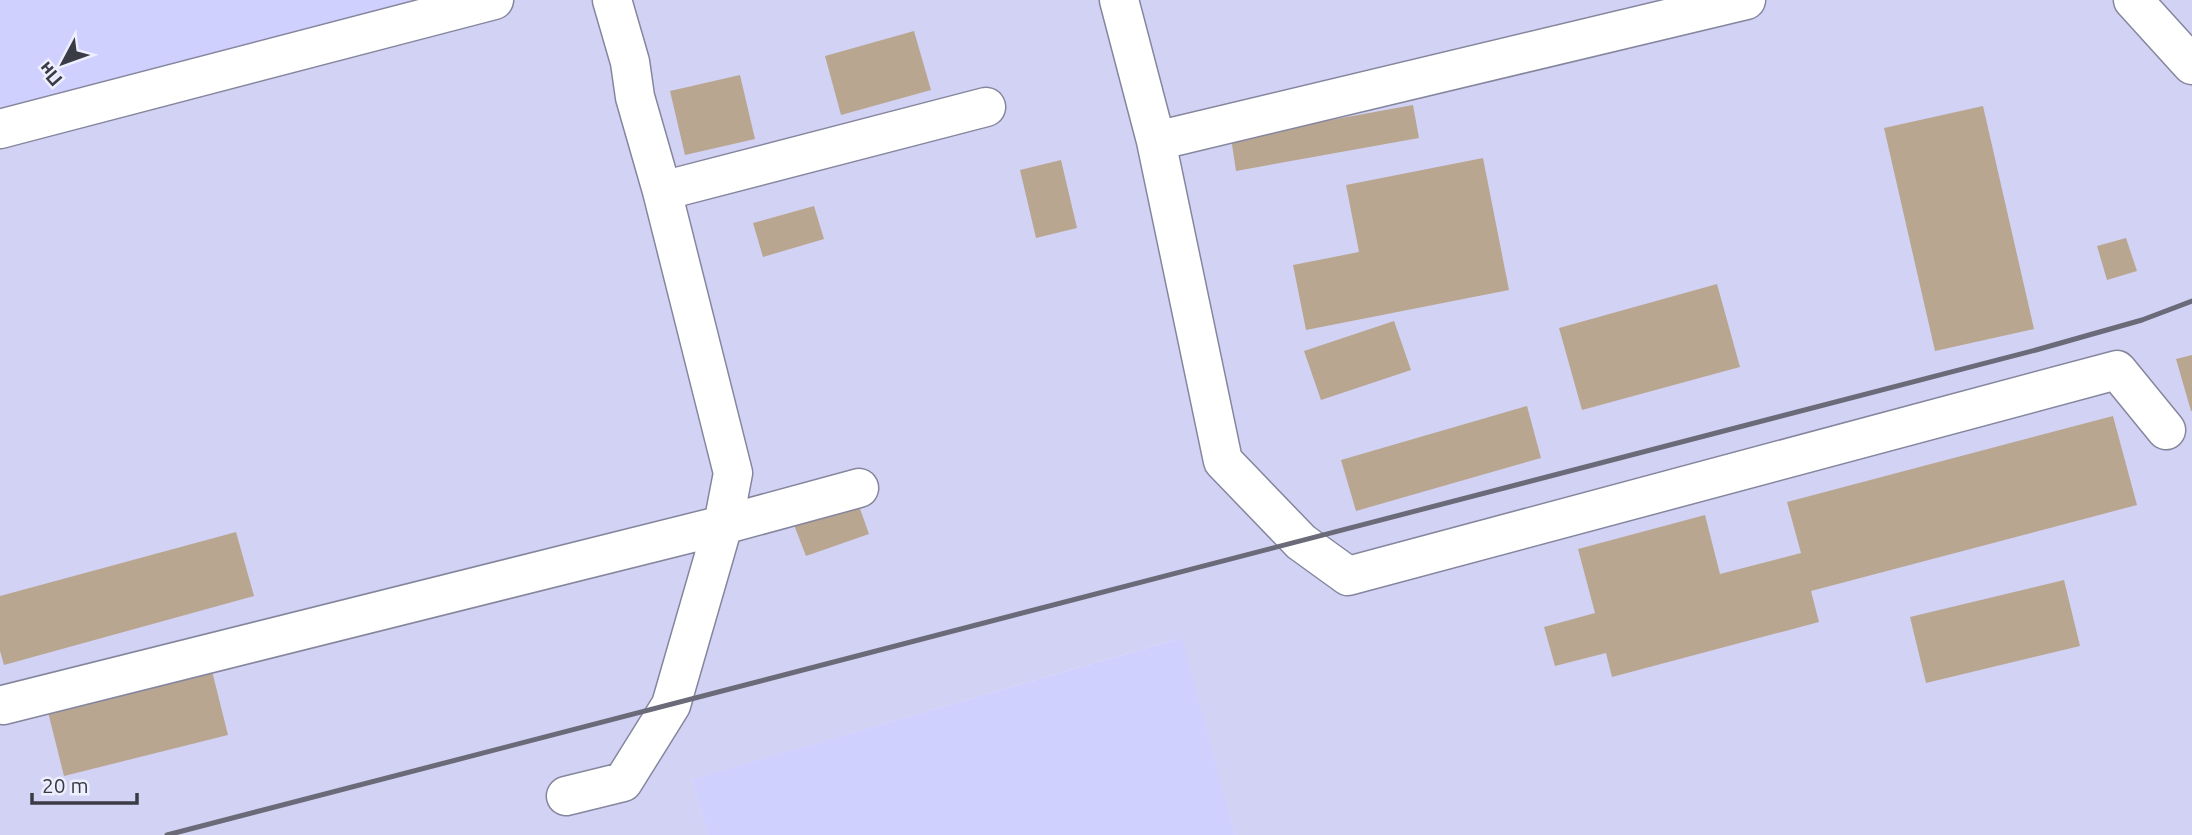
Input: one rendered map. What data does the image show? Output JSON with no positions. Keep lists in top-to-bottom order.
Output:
{
  "scale_bar": "20 m",
  "north": "bottom left"
}
